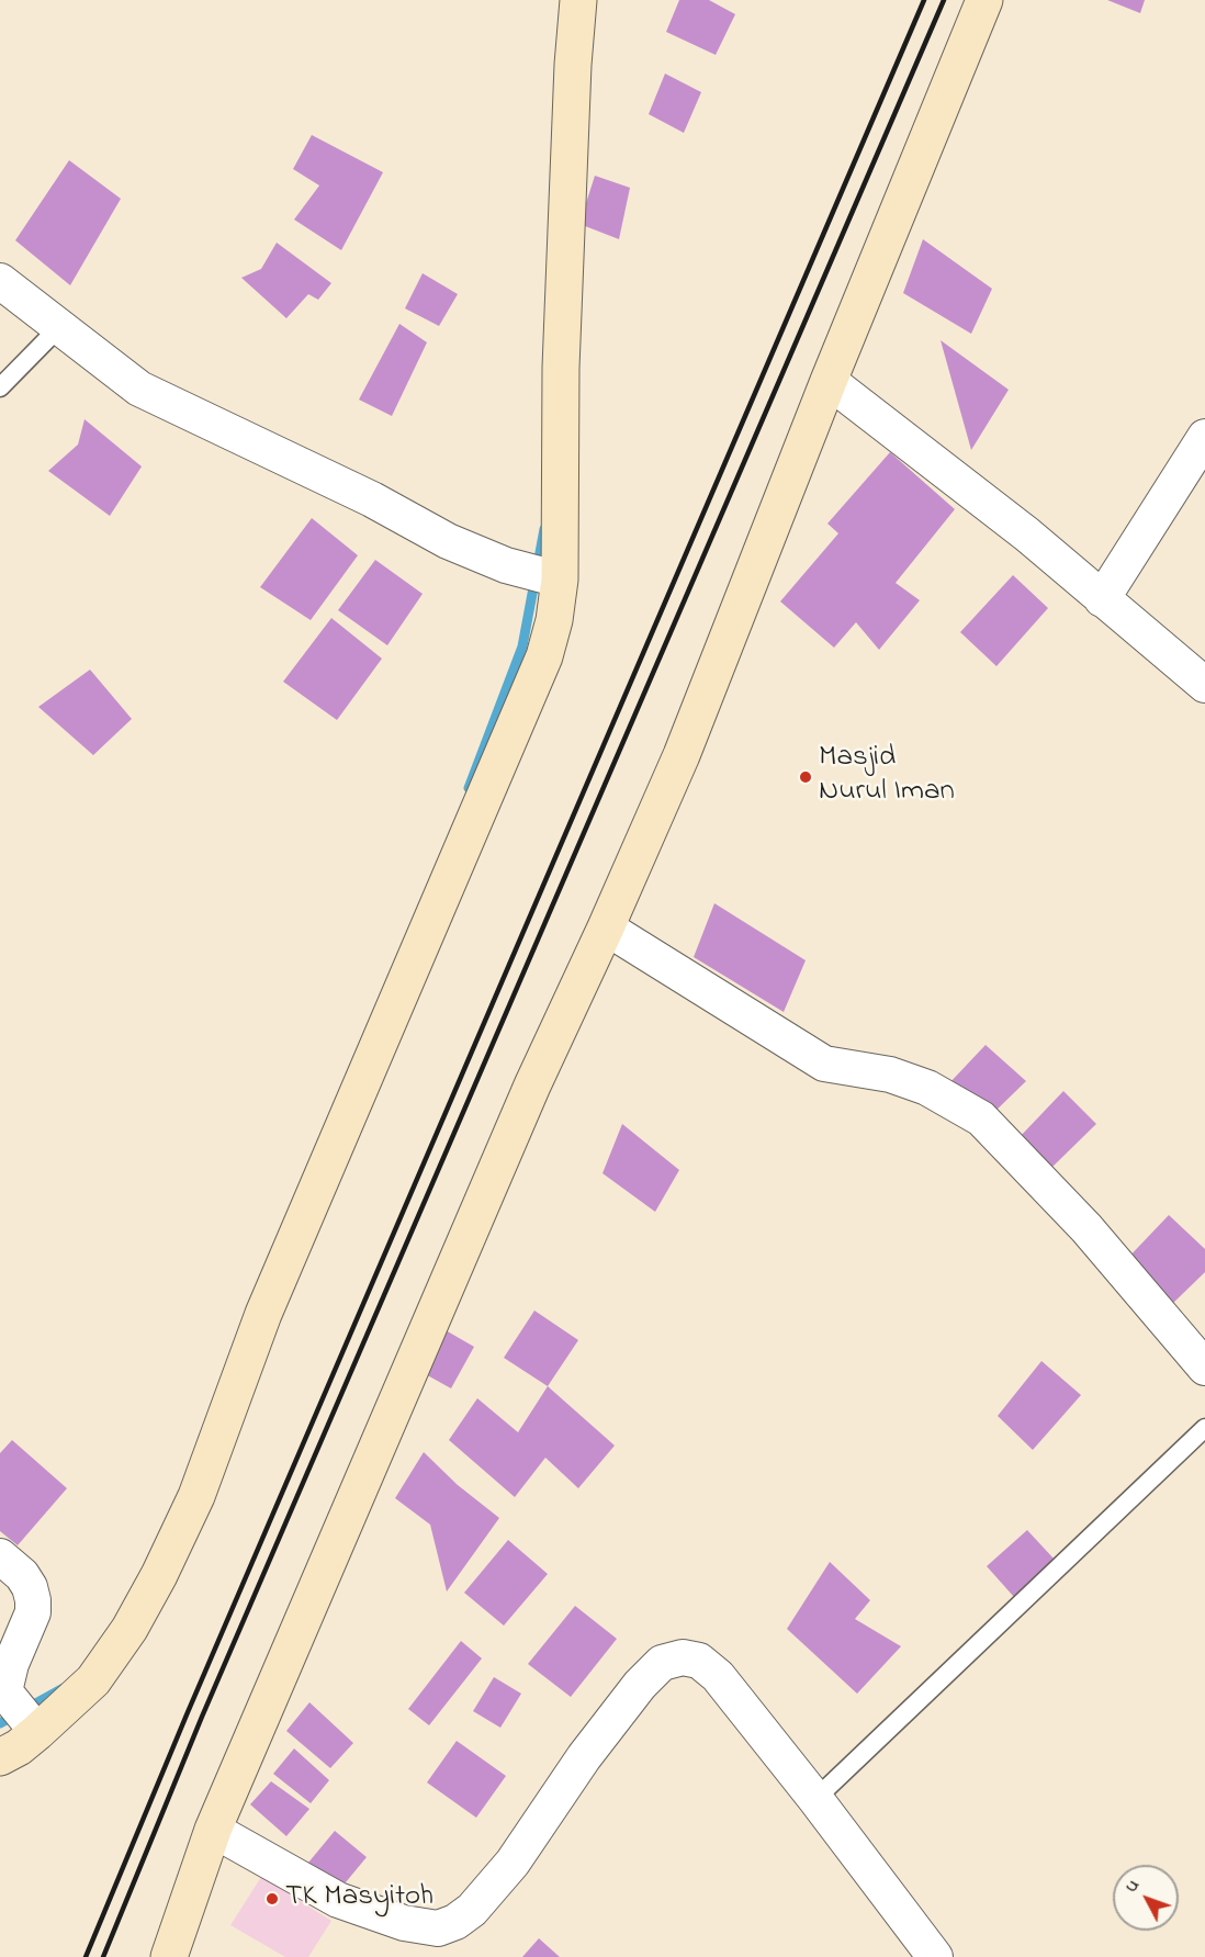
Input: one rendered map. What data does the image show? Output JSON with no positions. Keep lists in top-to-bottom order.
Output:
{
  "places": ["Masjid Nurul Iman", "TK Masyitoh"],
  "north": "top left"
}
